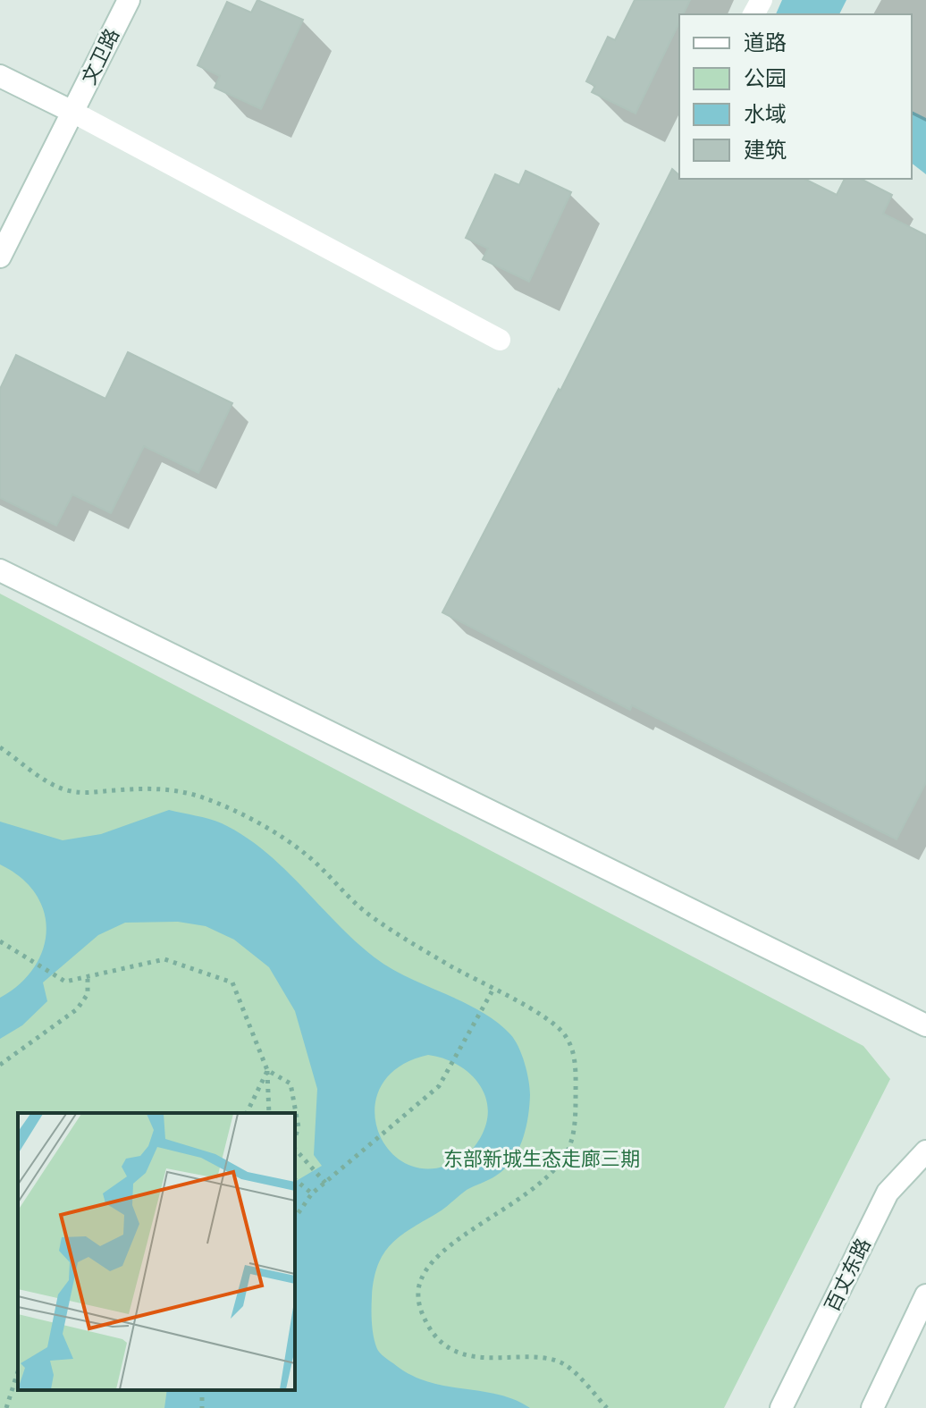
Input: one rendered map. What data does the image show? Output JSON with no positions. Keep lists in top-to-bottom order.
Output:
{
  "streets": {
    "street": ["文卫路", "百丈东路"]
  },
  "parks": ["东部新城生态走廊三期"],
  "legend": [
    "道路",
    "公园",
    "水域",
    "建筑"
  ]
}
